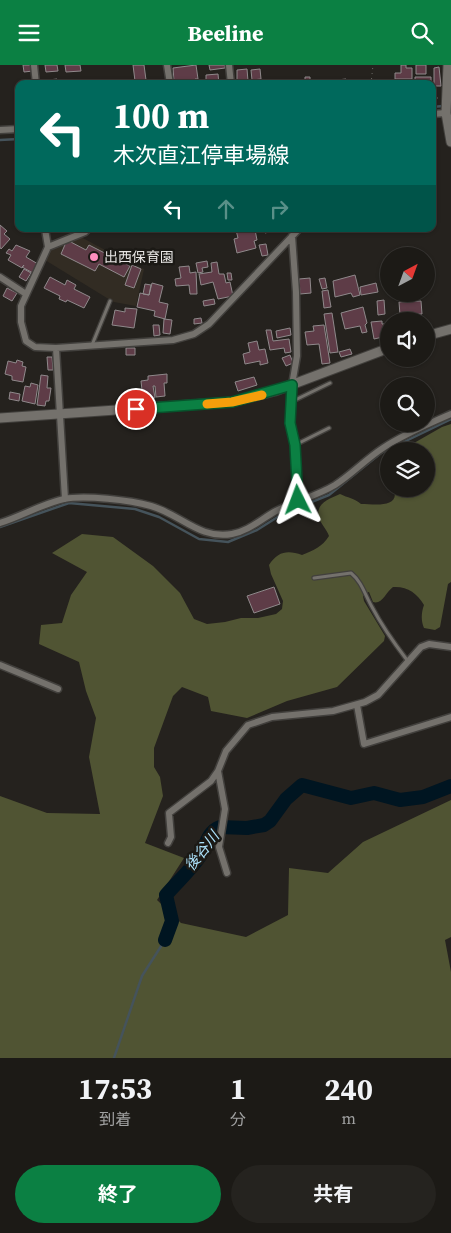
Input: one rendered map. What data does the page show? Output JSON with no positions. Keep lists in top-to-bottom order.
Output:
{
  "water": ["後谷川"],
  "places": ["出西保育園"],
  "north": "top right",
  "page": {
    "header": "Beeline",
    "turn": ["100 m", "木次直江停車場線"],
    "eta": [
      "17:53",
      "到着",
      "1",
      "分",
      "240",
      "m"
    ],
    "buttons": ["終了", "共有"]
  }
}
